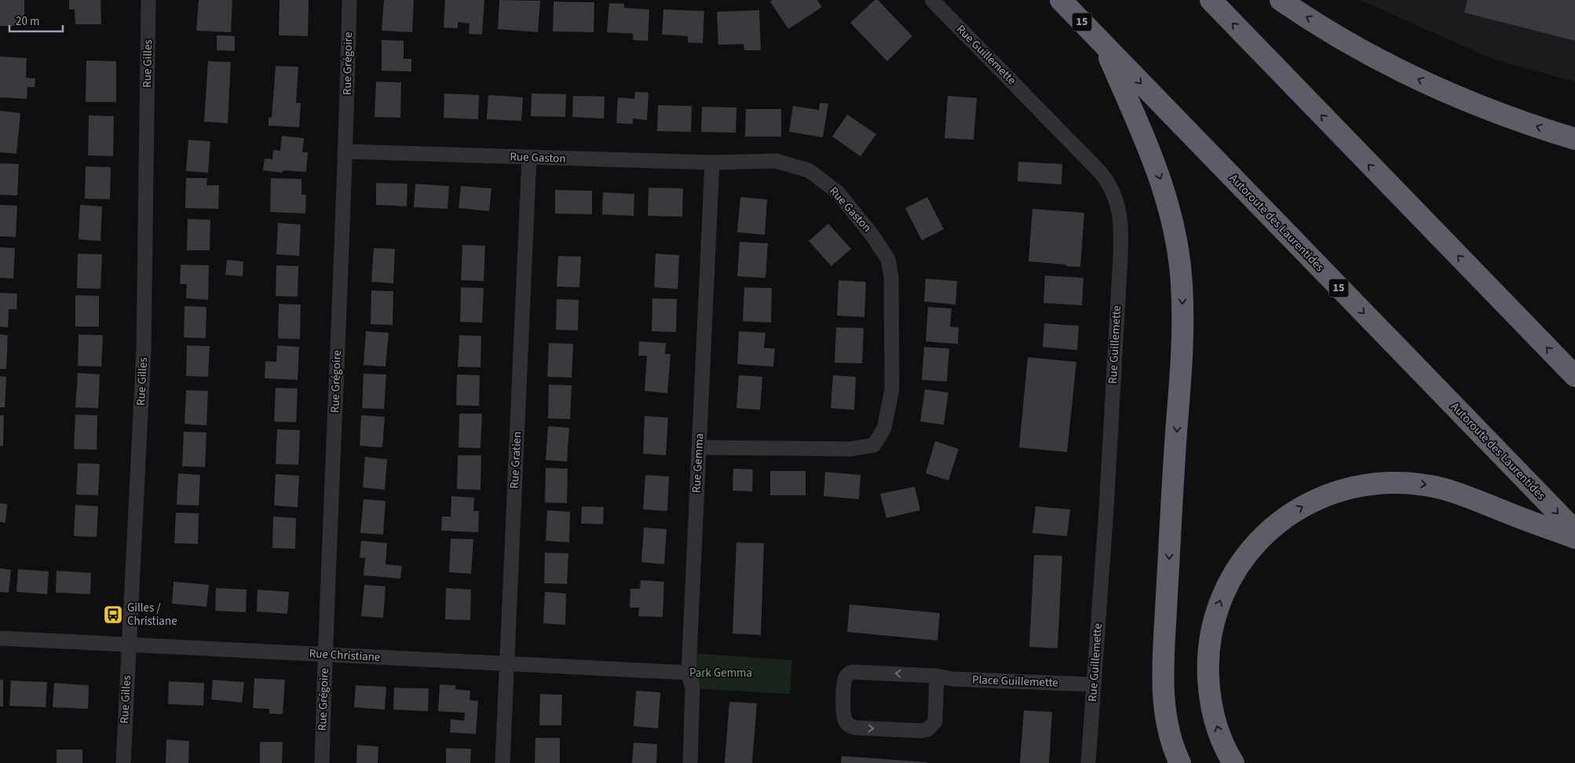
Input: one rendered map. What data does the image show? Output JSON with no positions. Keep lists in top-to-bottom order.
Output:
{
  "streets": {
    "highway": ["15", "Autoroute des Laurentides"],
    "street": [
      "Rue Guillemette",
      "Rue Gilles",
      "Rue Grégoire",
      "Rue Gaston",
      "Rue Gratien",
      "Rue Gemma",
      "Rue Christiane",
      "Place Guillemette"
    ]
  },
  "crossings": [
    ["Rue Guillemette", "Place Guillemette"],
    ["Rue Gilles", "Rue Christiane"],
    ["Rue Grégoire", "Rue Gaston"],
    ["Rue Grégoire", "Rue Christiane"],
    ["Rue Gaston", "Rue Gratien"],
    ["Rue Gaston", "Rue Gemma"],
    ["Rue Gratien", "Rue Christiane"],
    ["Rue Gemma", "Rue Christiane"]
  ],
  "parks": ["Park Gemma"],
  "places": {
    "bus stop": ["Gilles / Christiane"]
  },
  "scale_bar": "20 m"
}
